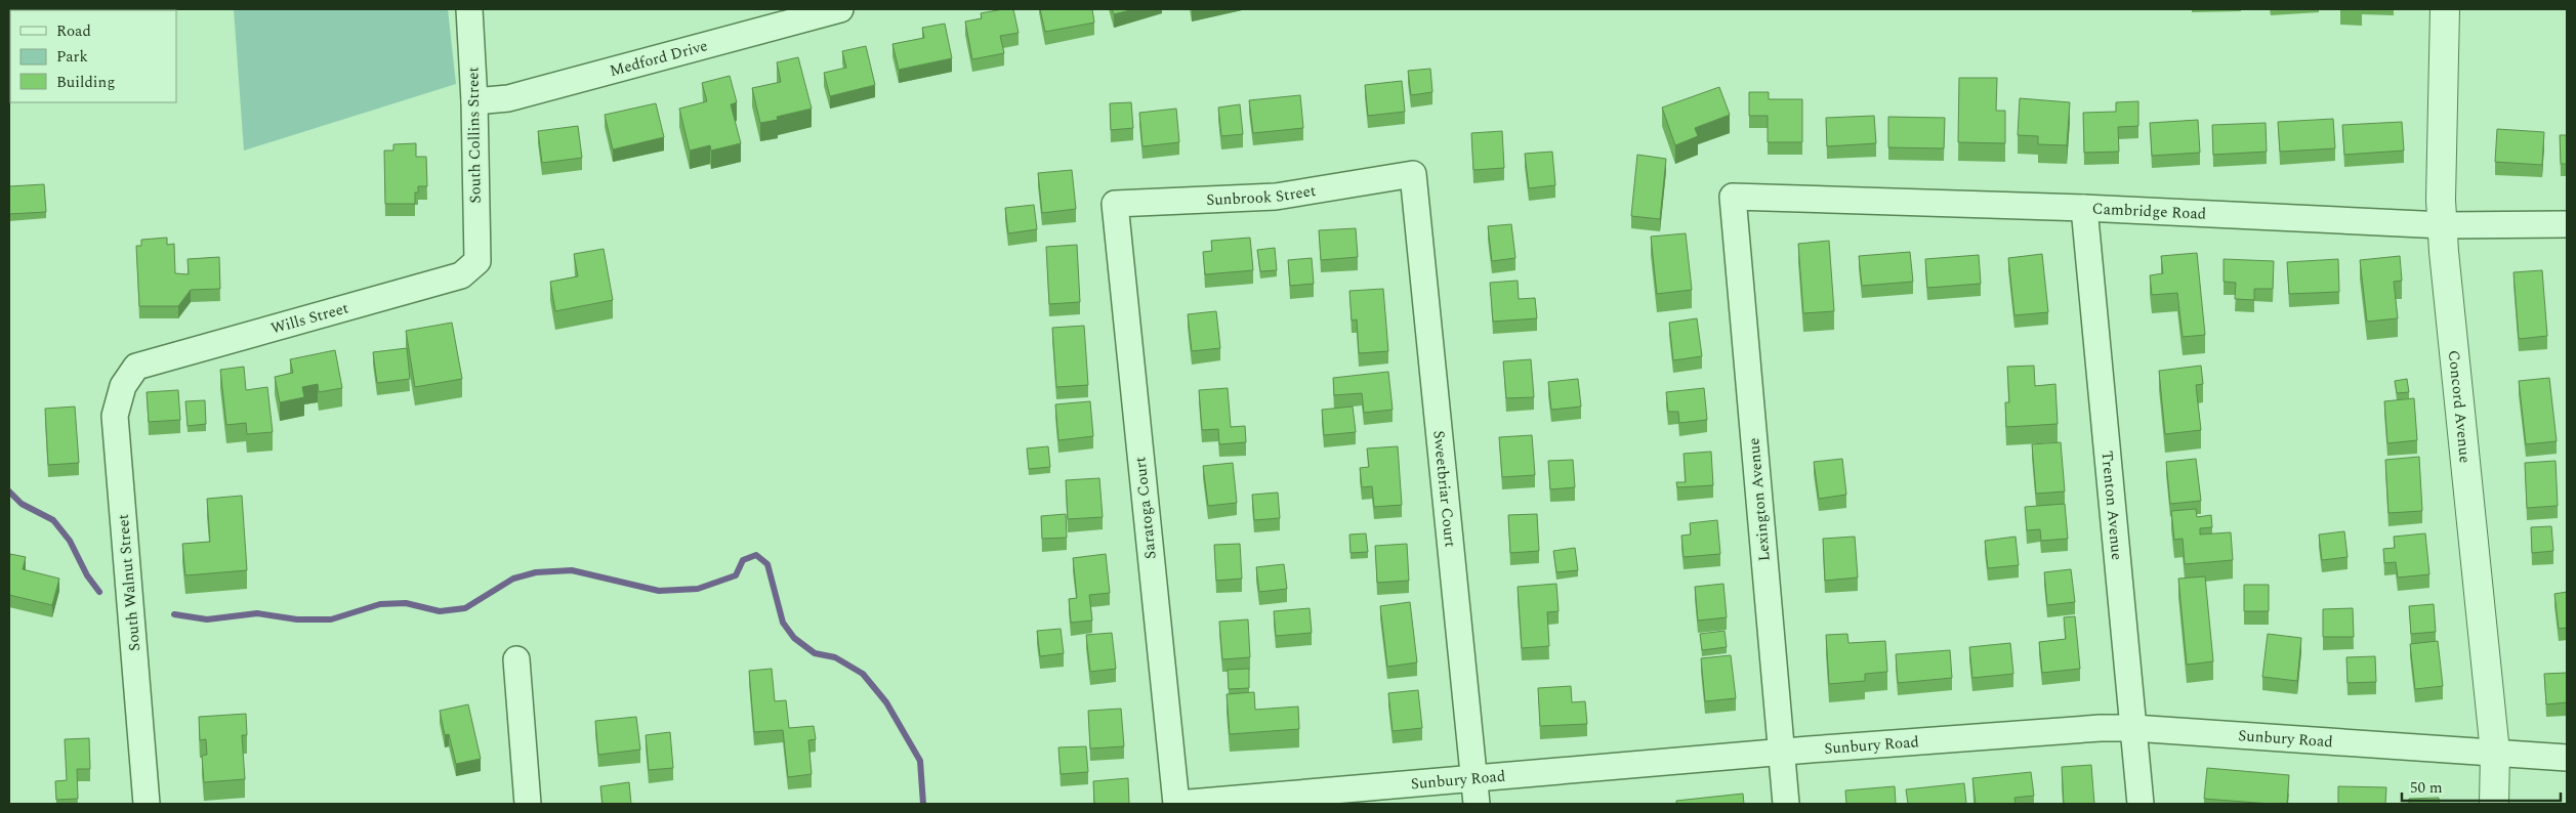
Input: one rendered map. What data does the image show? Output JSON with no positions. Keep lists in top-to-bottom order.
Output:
{
  "streets": {
    "street": [
      "Medford Drive",
      "South Collins Street",
      "Sunbrook Street",
      "Cambridge Road",
      "Wills Street",
      "Concord Avenue",
      "Sweetbriar Court",
      "Lexington Avenue",
      "Trenton Avenue",
      "Saratoga Court",
      "South Walnut Street",
      "Sunbury Road"
    ]
  },
  "crossings": [
    ["Medford Drive", "South Collins Street"],
    ["South Collins Street", "Wills Street"],
    ["Sunbrook Street", "Sweetbriar Court"],
    ["Sunbrook Street", "Saratoga Court"],
    ["Cambridge Road", "Concord Avenue"],
    ["Cambridge Road", "Lexington Avenue"],
    ["Cambridge Road", "Trenton Avenue"],
    ["Wills Street", "South Walnut Street"],
    ["Concord Avenue", "Sunbury Road"],
    ["Sweetbriar Court", "Sunbury Road"],
    ["Lexington Avenue", "Sunbury Road"],
    ["Trenton Avenue", "Sunbury Road"],
    ["Saratoga Court", "Sunbury Road"]
  ],
  "legend": ["Road", "Park", "Building"],
  "scale_bar": "50 m"
}
